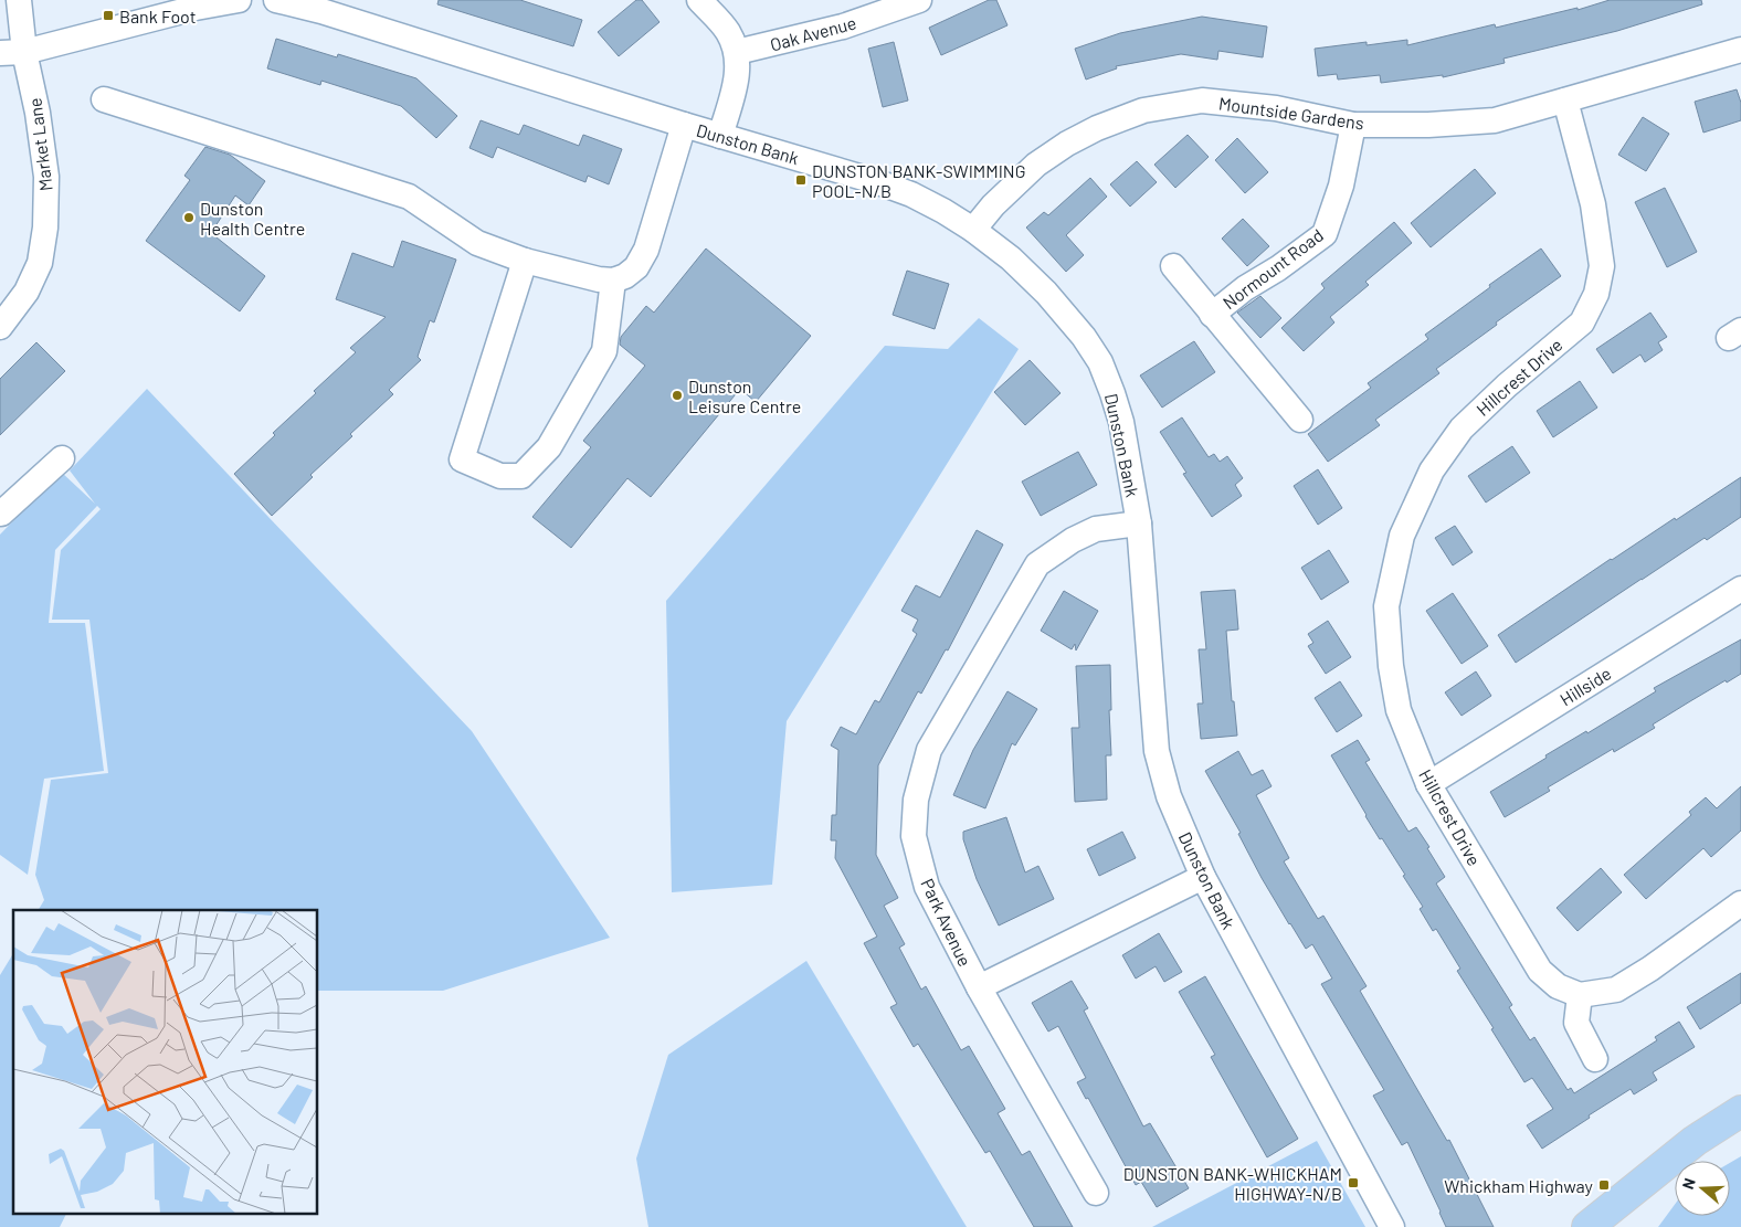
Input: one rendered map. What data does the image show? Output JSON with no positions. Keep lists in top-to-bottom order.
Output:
{
  "streets": {
    "street": [
      "Oak Avenue",
      "Mountside Gardens",
      "Dunston Bank",
      "Market Lane",
      "Normount Road",
      "Hillcrest Drive",
      "Hillside",
      "Park Avenue"
    ]
  },
  "crossings": [
    ["Mountside Gardens", "Dunston Bank"],
    ["Mountside Gardens", "Normount Road"],
    ["Mountside Gardens", "Hillcrest Drive"],
    ["Dunston Bank", "Park Avenue"],
    ["Hillcrest Drive", "Hillside"]
  ],
  "places": {
    "transit": [
      "Bank Foot",
      "DUNSTON BANK-SWIMMING POOL-N/B",
      "DUNSTON BANK-WHICKHAM HIGHWAY-N/B",
      "Whickham Highway"
    ],
    "other": ["Dunston Health Centre", "Dunston Leisure Centre"]
  },
  "north": "left"
}
